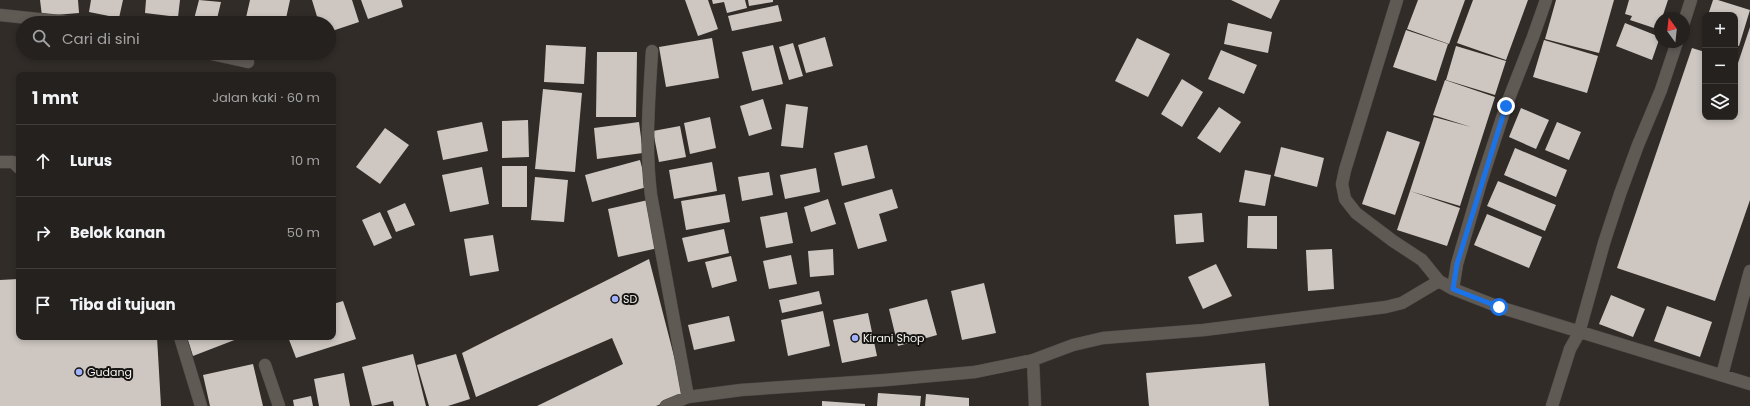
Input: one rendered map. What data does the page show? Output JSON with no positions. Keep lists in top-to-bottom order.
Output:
{
  "places": ["SD", "Kirani Shop", "Gudang"],
  "north": "top",
  "page": {
    "map_buttons": ["+", "−"],
    "search": "Cari di sini",
    "heading": ["1 mnt", "Jalan kaki · 60 m"],
    "list": [
      ["Lurus", "10 m"],
      ["Belok kanan", "50 m"],
      "Tiba di tujuan"
    ]
  }
}
